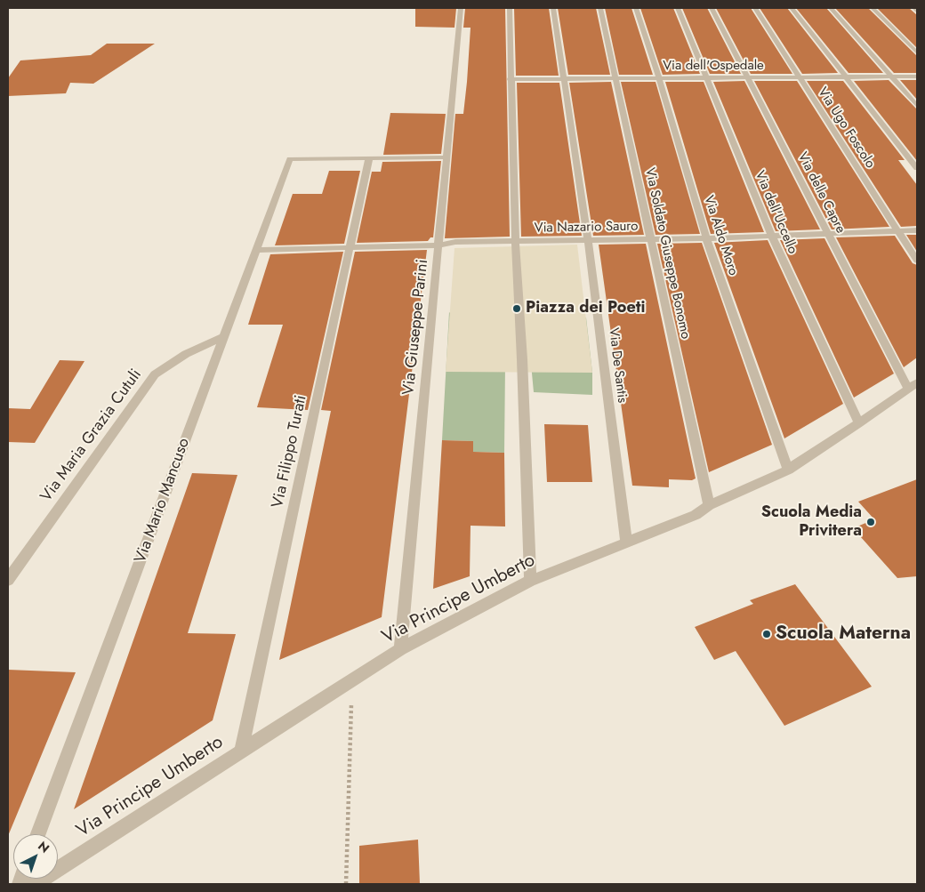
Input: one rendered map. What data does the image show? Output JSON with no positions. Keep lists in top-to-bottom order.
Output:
{
  "streets": {
    "street": [
      "Via dell'Ospedale",
      "Via Ugo Foscolo",
      "Via delle Capre",
      "Via dell'Uccello",
      "Via Nazario Sauro",
      "Via Aldo Moro",
      "Via Soldato Giuseppe Bonomo",
      "Via Giuseppe Parini",
      "Via De Santis",
      "Via Maria Grazia Cutuli",
      "Via Filippo Turati",
      "Via Mario Mancuso",
      "Via Principe Umberto"
    ]
  },
  "crossings": [
    ["Via dell'Ospedale", "Via Ugo Foscolo"],
    ["Via dell'Ospedale", "Via delle Capre"],
    ["Via dell'Ospedale", "Via dell'Uccello"],
    ["Via dell'Ospedale", "Via Aldo Moro"],
    ["Via dell'Ospedale", "Via Soldato Giuseppe Bonomo"],
    ["Via dell'Ospedale", "Via De Santis"],
    ["Via Ugo Foscolo", "Via Nazario Sauro"],
    ["Via delle Capre", "Via Nazario Sauro"],
    ["Via delle Capre", "Via Principe Umberto"],
    ["Via dell'Uccello", "Via Nazario Sauro"],
    ["Via dell'Uccello", "Via Principe Umberto"],
    ["Via Nazario Sauro", "Via Aldo Moro"],
    ["Via Nazario Sauro", "Via Soldato Giuseppe Bonomo"],
    ["Via Nazario Sauro", "Via Giuseppe Parini"],
    ["Via Nazario Sauro", "Via De Santis"],
    ["Via Nazario Sauro", "Via Filippo Turati"],
    ["Via Nazario Sauro", "Via Mario Mancuso"],
    ["Via Aldo Moro", "Via Principe Umberto"],
    ["Via Soldato Giuseppe Bonomo", "Via Principe Umberto"],
    ["Via Giuseppe Parini", "Via Principe Umberto"],
    ["Via De Santis", "Via Principe Umberto"],
    ["Via Maria Grazia Cutuli", "Via Mario Mancuso"],
    ["Via Filippo Turati", "Via Mario Mancuso"],
    ["Via Filippo Turati", "Via Principe Umberto"]
  ],
  "places": ["Piazza dei Poeti", "Scuola Media Privitera", "Scuola Materna"],
  "north": "top right"
}
